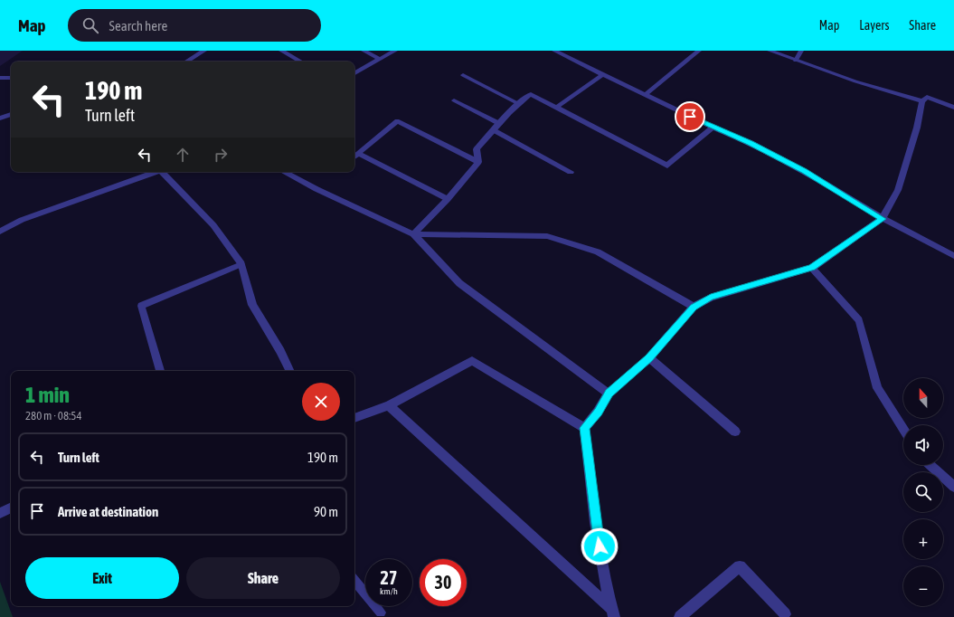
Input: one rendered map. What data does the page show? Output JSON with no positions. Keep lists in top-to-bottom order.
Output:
{
  "north": "top",
  "page": {
    "header": "Map",
    "search": "Search here",
    "nav": ["Map", "Layers", "Share"],
    "turn": ["190 m", "Turn left"],
    "heading": ["1 min", "280 m · 08:54"],
    "map_buttons": ["+", "−"],
    "list": [
      {
        "name": "Turn left",
        "value": "190 m"
      },
      {
        "name": "Arrive at destination",
        "value": "90 m"
      }
    ],
    "buttons": ["Exit", "Share"],
    "speed": "27 km/h",
    "limit": "30"
  }
}
